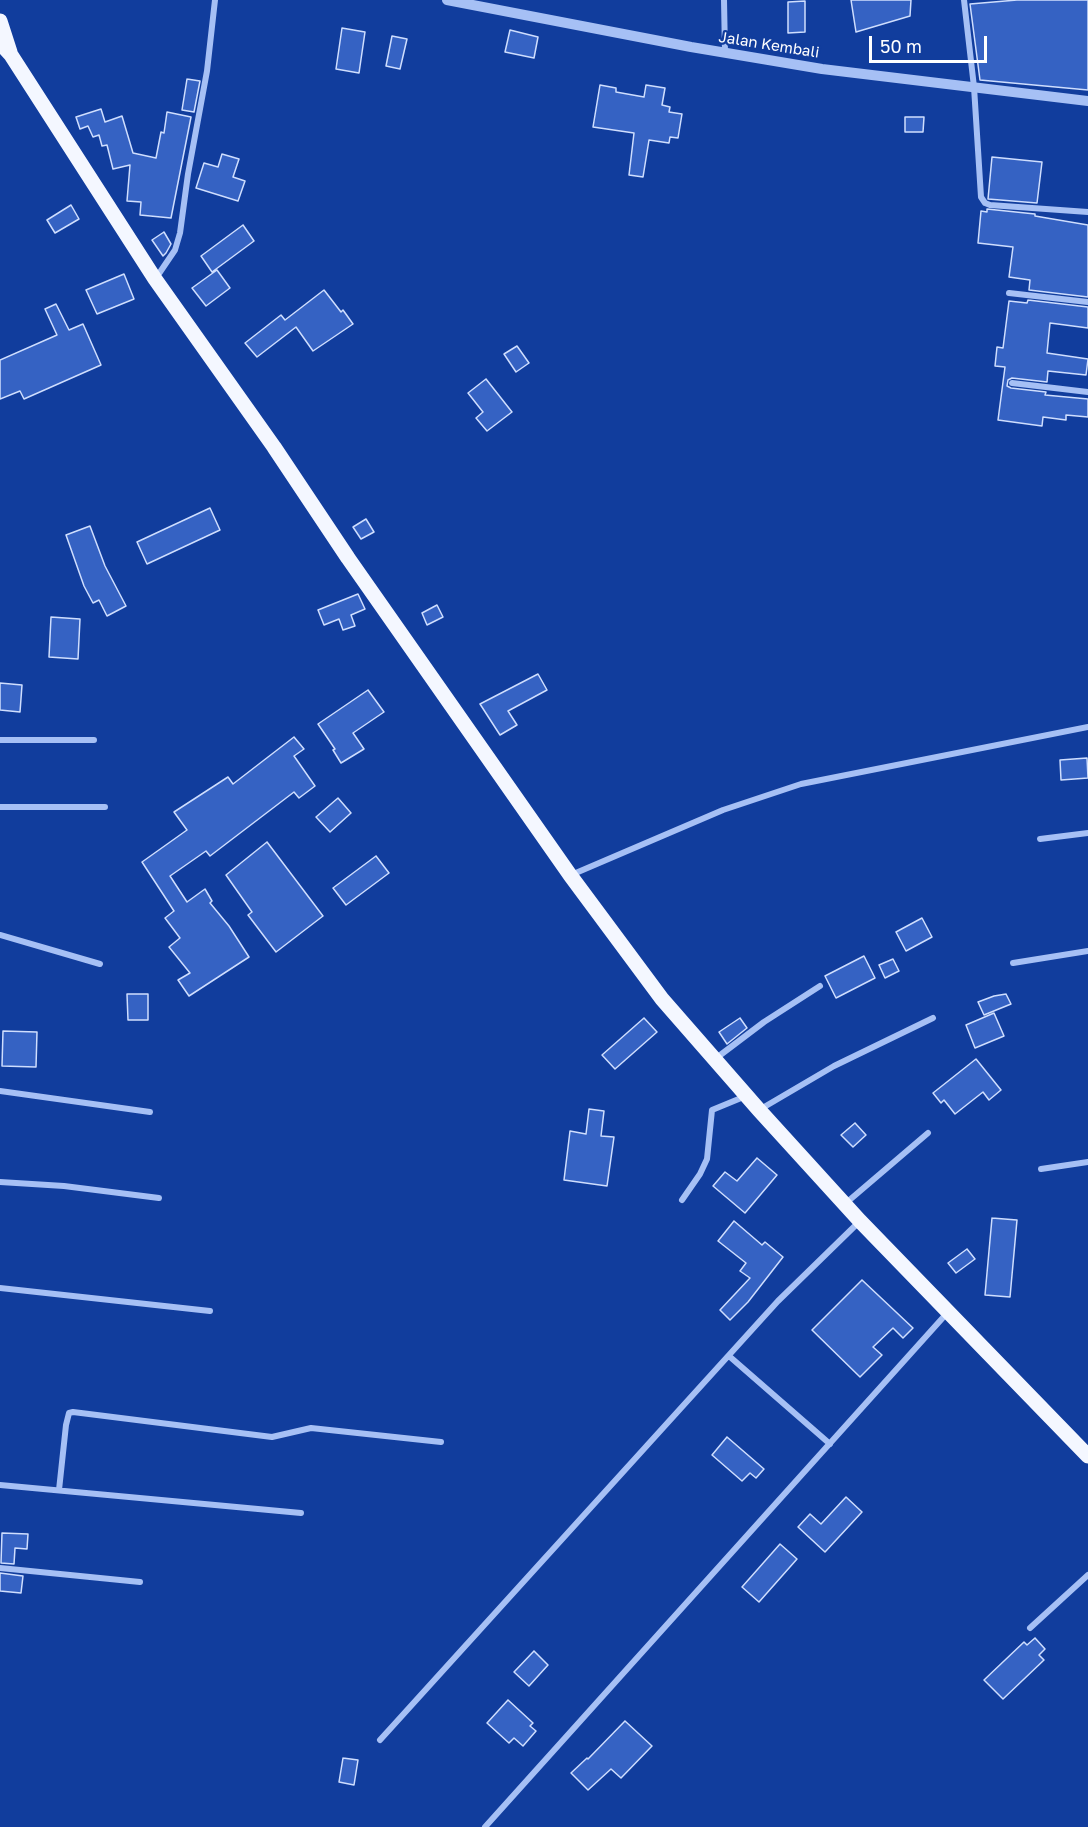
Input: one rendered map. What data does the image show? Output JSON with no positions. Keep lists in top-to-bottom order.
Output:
{
  "streets": {
    "street": ["Jalan Kembali"]
  },
  "scale_bar": "50 m"
}
